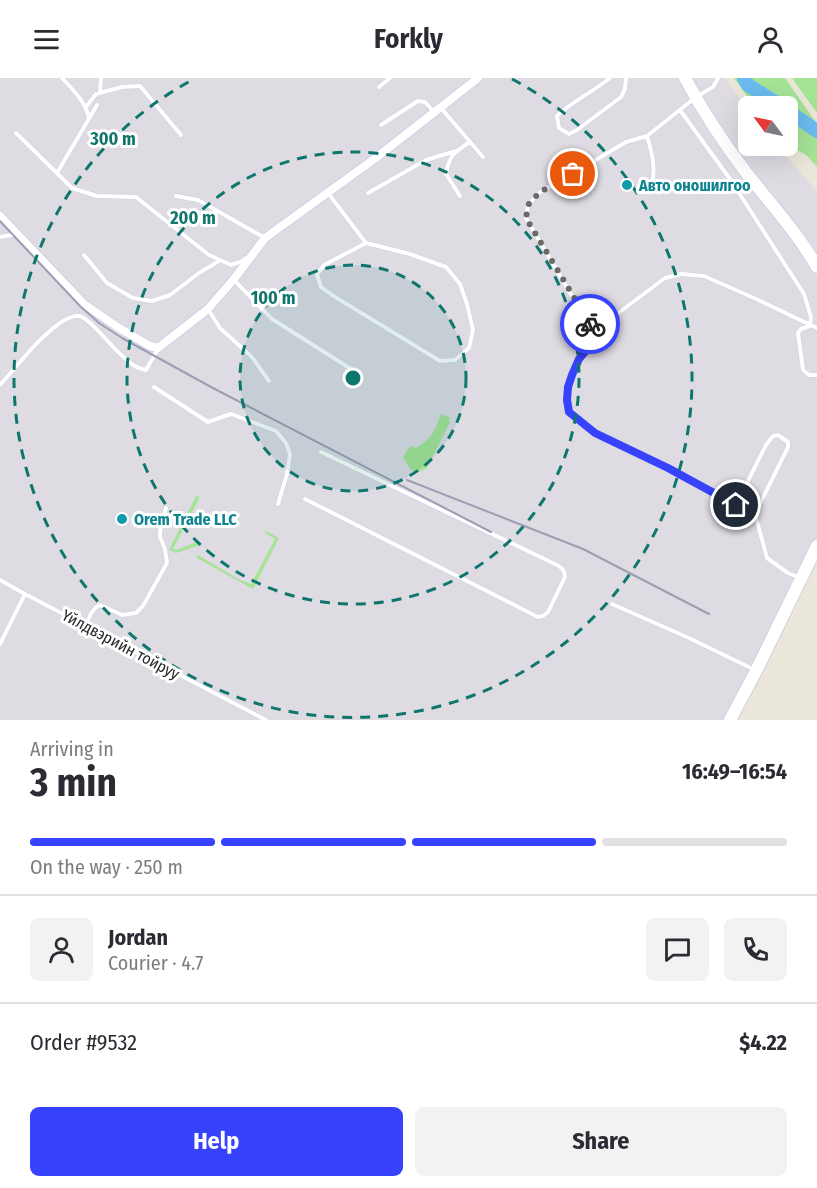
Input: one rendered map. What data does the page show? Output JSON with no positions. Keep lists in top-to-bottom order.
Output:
{
  "streets": {
    "lane": ["Үйлдвэрийн тойруу"]
  },
  "places": ["Авто оношилгоо", "Orem Trade LLC"],
  "north": "top left",
  "page": {
    "header": "Forkly",
    "heading": ["3 min", "Arriving in", "16:49–16:54"],
    "panel": [
      "Jordan",
      "Courier · 4.7",
      "Order #9532",
      "$4.22"
    ],
    "bar": "On the way · 250 m",
    "buttons": ["Help", "Share"]
  },
  "rings": ["300 m", "200 m", "100 m"]
}
